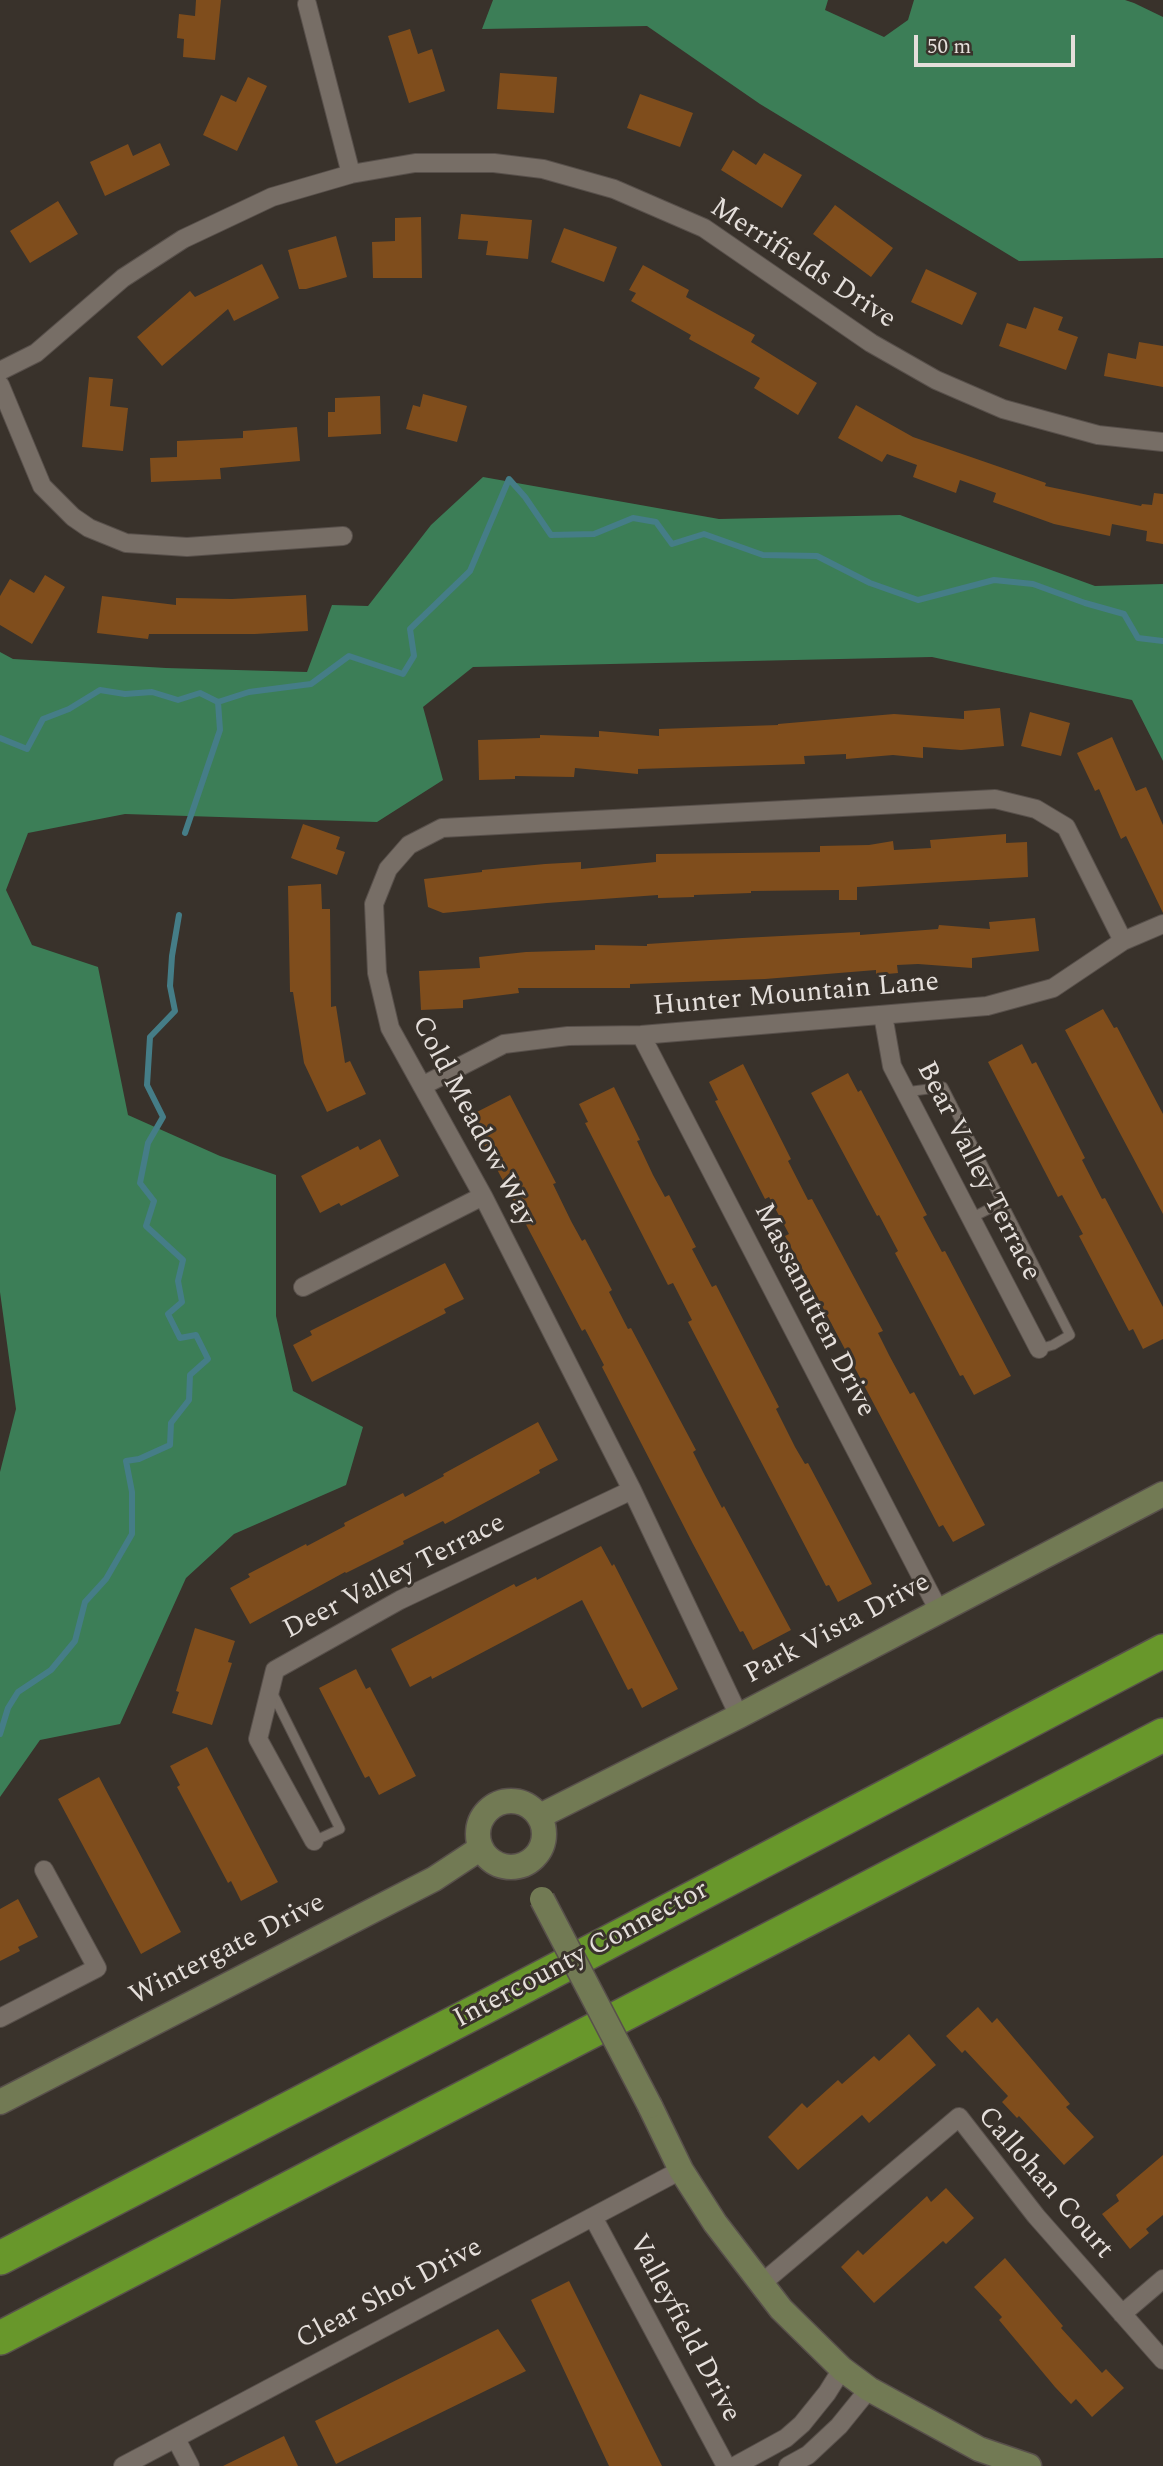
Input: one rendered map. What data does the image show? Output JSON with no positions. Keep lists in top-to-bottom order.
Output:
{
  "streets": {
    "highway": ["Intercounty Connector"],
    "street": [
      "Merrifields Drive",
      "Hunter Mountain Lane",
      "Cold Meadow Way",
      "Bear Valley Terrace",
      "Massanutten Drive",
      "Deer Valley Terrace",
      "Park Vista Drive",
      "Wintergate Drive",
      "Callohan Court",
      "Clear Shot Drive",
      "Valleyfield Drive"
    ]
  },
  "crossings": [
    ["Hunter Mountain Lane", "Cold Meadow Way"],
    ["Hunter Mountain Lane", "Bear Valley Terrace"],
    ["Hunter Mountain Lane", "Massanutten Drive"],
    ["Cold Meadow Way", "Deer Valley Terrace"],
    ["Cold Meadow Way", "Park Vista Drive"],
    ["Massanutten Drive", "Park Vista Drive"],
    ["Park Vista Drive", "Wintergate Drive"],
    ["Clear Shot Drive", "Valleyfield Drive"]
  ],
  "scale_bar": "50 m"
}
